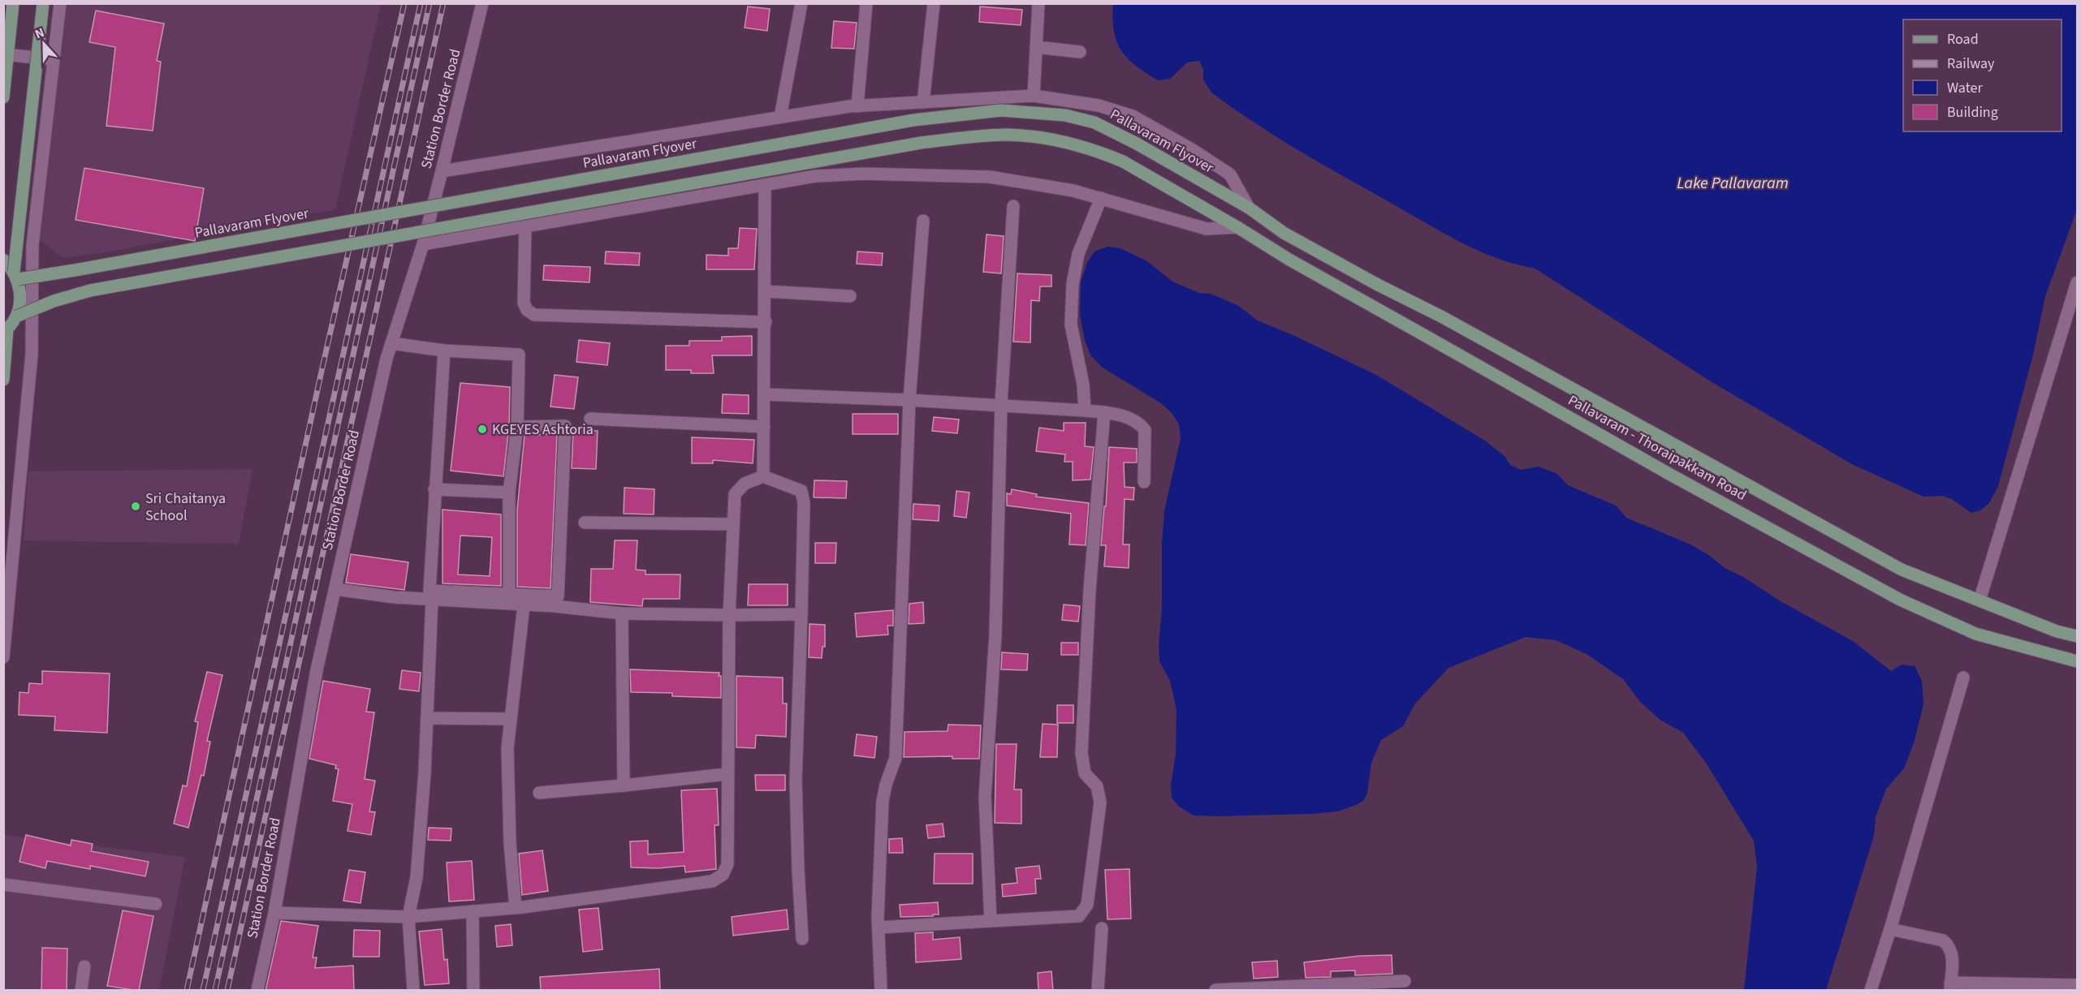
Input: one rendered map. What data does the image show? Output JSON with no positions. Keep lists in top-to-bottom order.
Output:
{
  "streets": {
    "main road": ["Pallavaram Flyover", "Pallavaram - Thoraipakkam Road"],
    "street": ["Station Border Road"]
  },
  "crossings": [
    ["Pallavaram Flyover", "Pallavaram - Thoraipakkam Road"]
  ],
  "water": ["Lake Pallavaram"],
  "places": ["KGEYES Ashtoria", "Sri Chaitanya School"],
  "legend": [
    "Road",
    "Railway",
    "Water",
    "Building"
  ],
  "north": "top"
}
